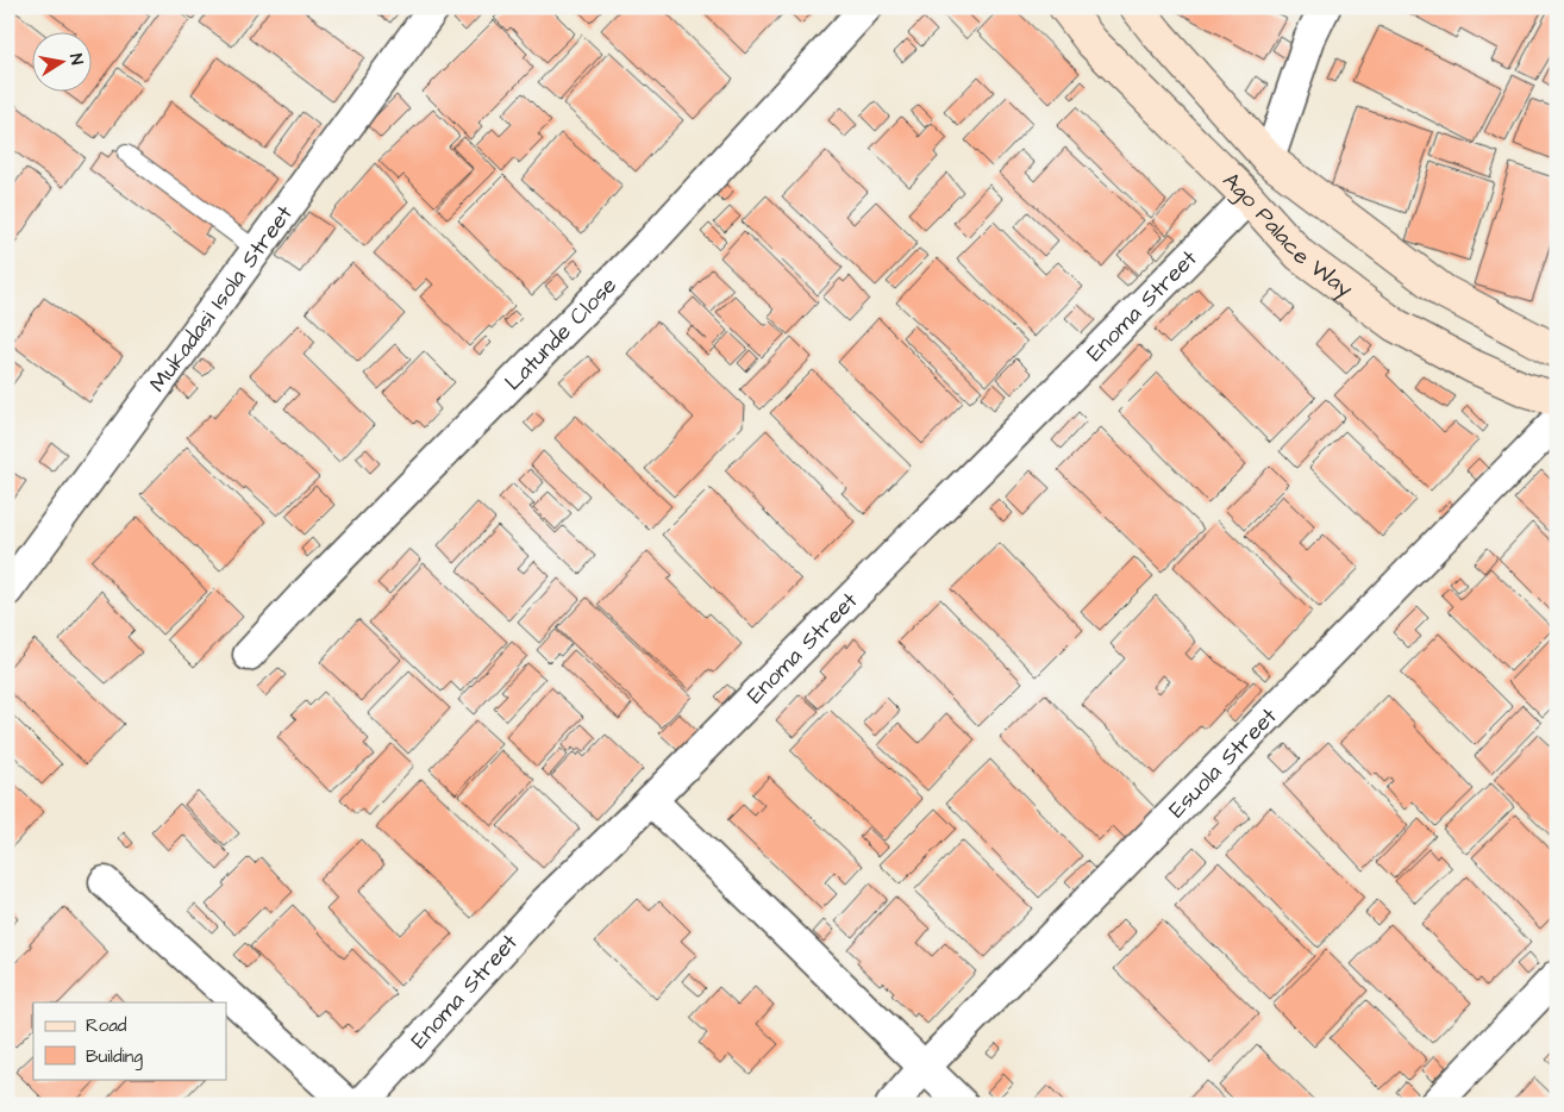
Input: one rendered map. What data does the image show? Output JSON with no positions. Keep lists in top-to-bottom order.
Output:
{
  "streets": {
    "main road": ["Ago Palace Way"],
    "street": [
      "Mukadasi Isola Street",
      "Enoma Street",
      "Latunde Close",
      "Esuola Street"
    ]
  },
  "crossings": [
    ["Ago Palace Way", "Enoma Street"]
  ],
  "legend": ["Road", "Building"],
  "north": "right"
}
